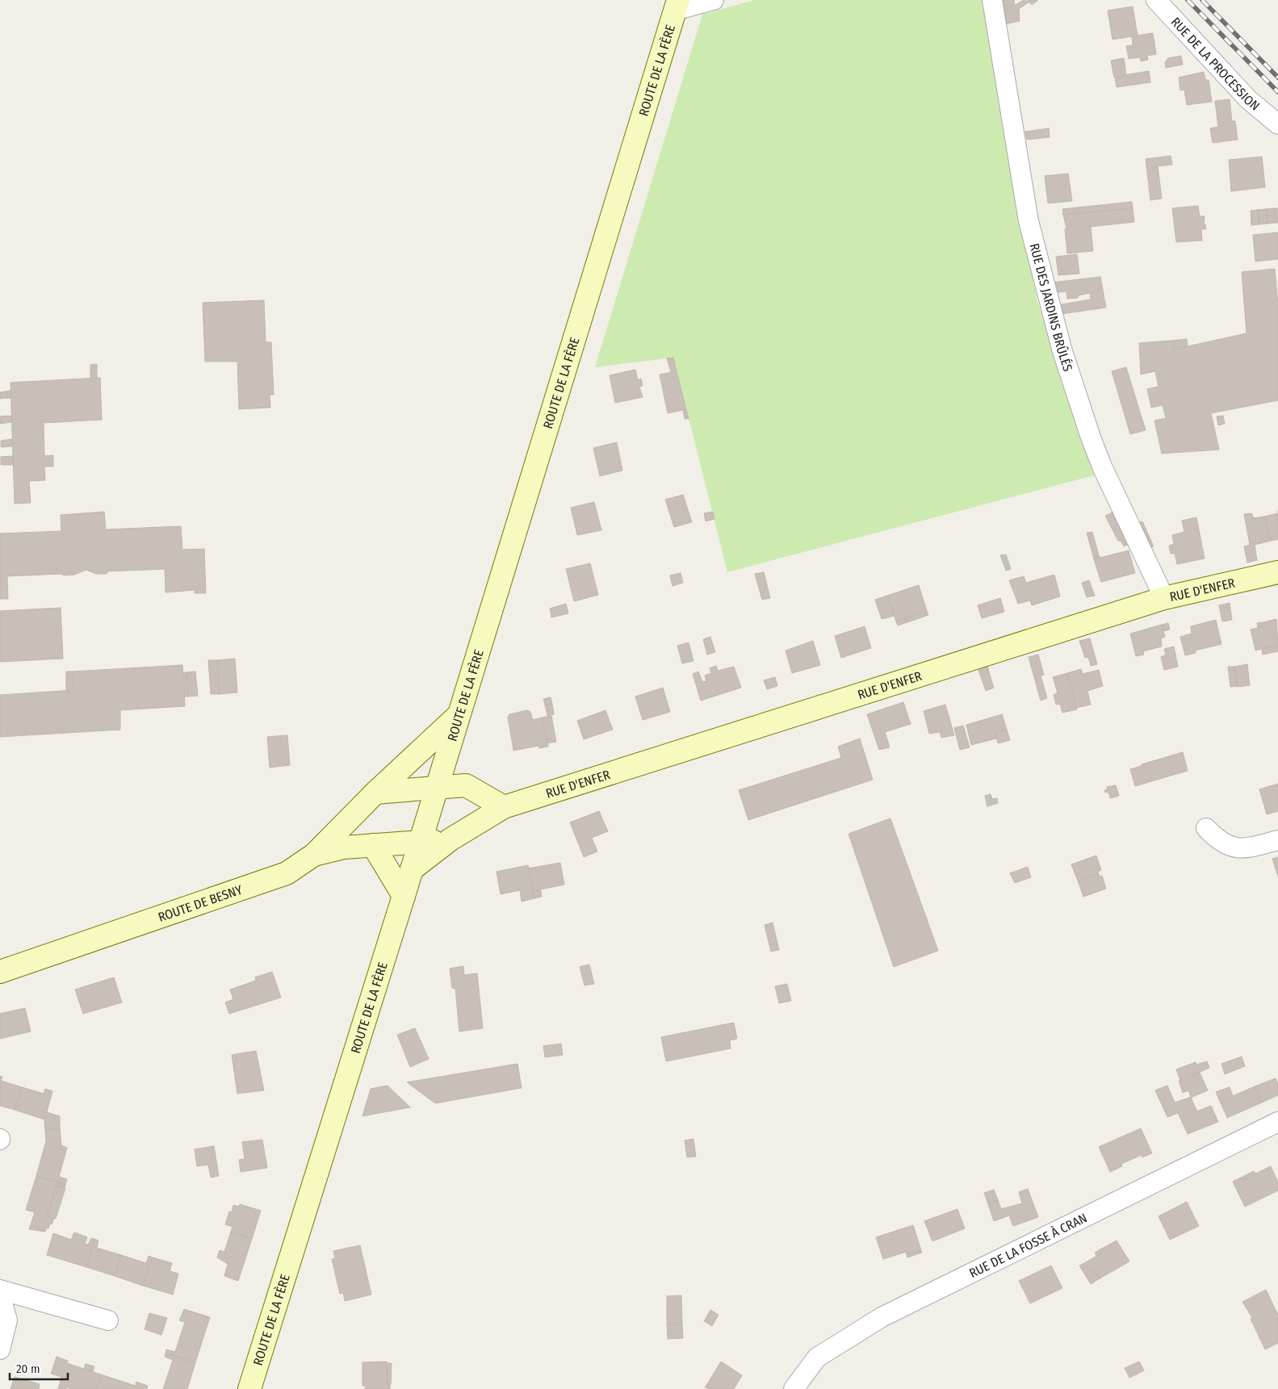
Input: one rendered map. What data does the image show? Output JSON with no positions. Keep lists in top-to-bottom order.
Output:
{
  "streets": {
    "main road": ["ROUTE DE LA FÈRE", "RUE D'ENFER", "ROUTE DE BESNY"],
    "street": ["RUE DE LA PROCESSION", "RUE DES JARDINS BRÛLÉS", "RUE DE LA FOSSE À CRAN"]
  },
  "crossings": [
    ["ROUTE DE LA FÈRE", "RUE D'ENFER"],
    ["ROUTE DE LA FÈRE", "ROUTE DE BESNY"],
    ["RUE DES JARDINS BRÛLÉS", "RUE D'ENFER"]
  ],
  "scale_bar": "20 m"
}
